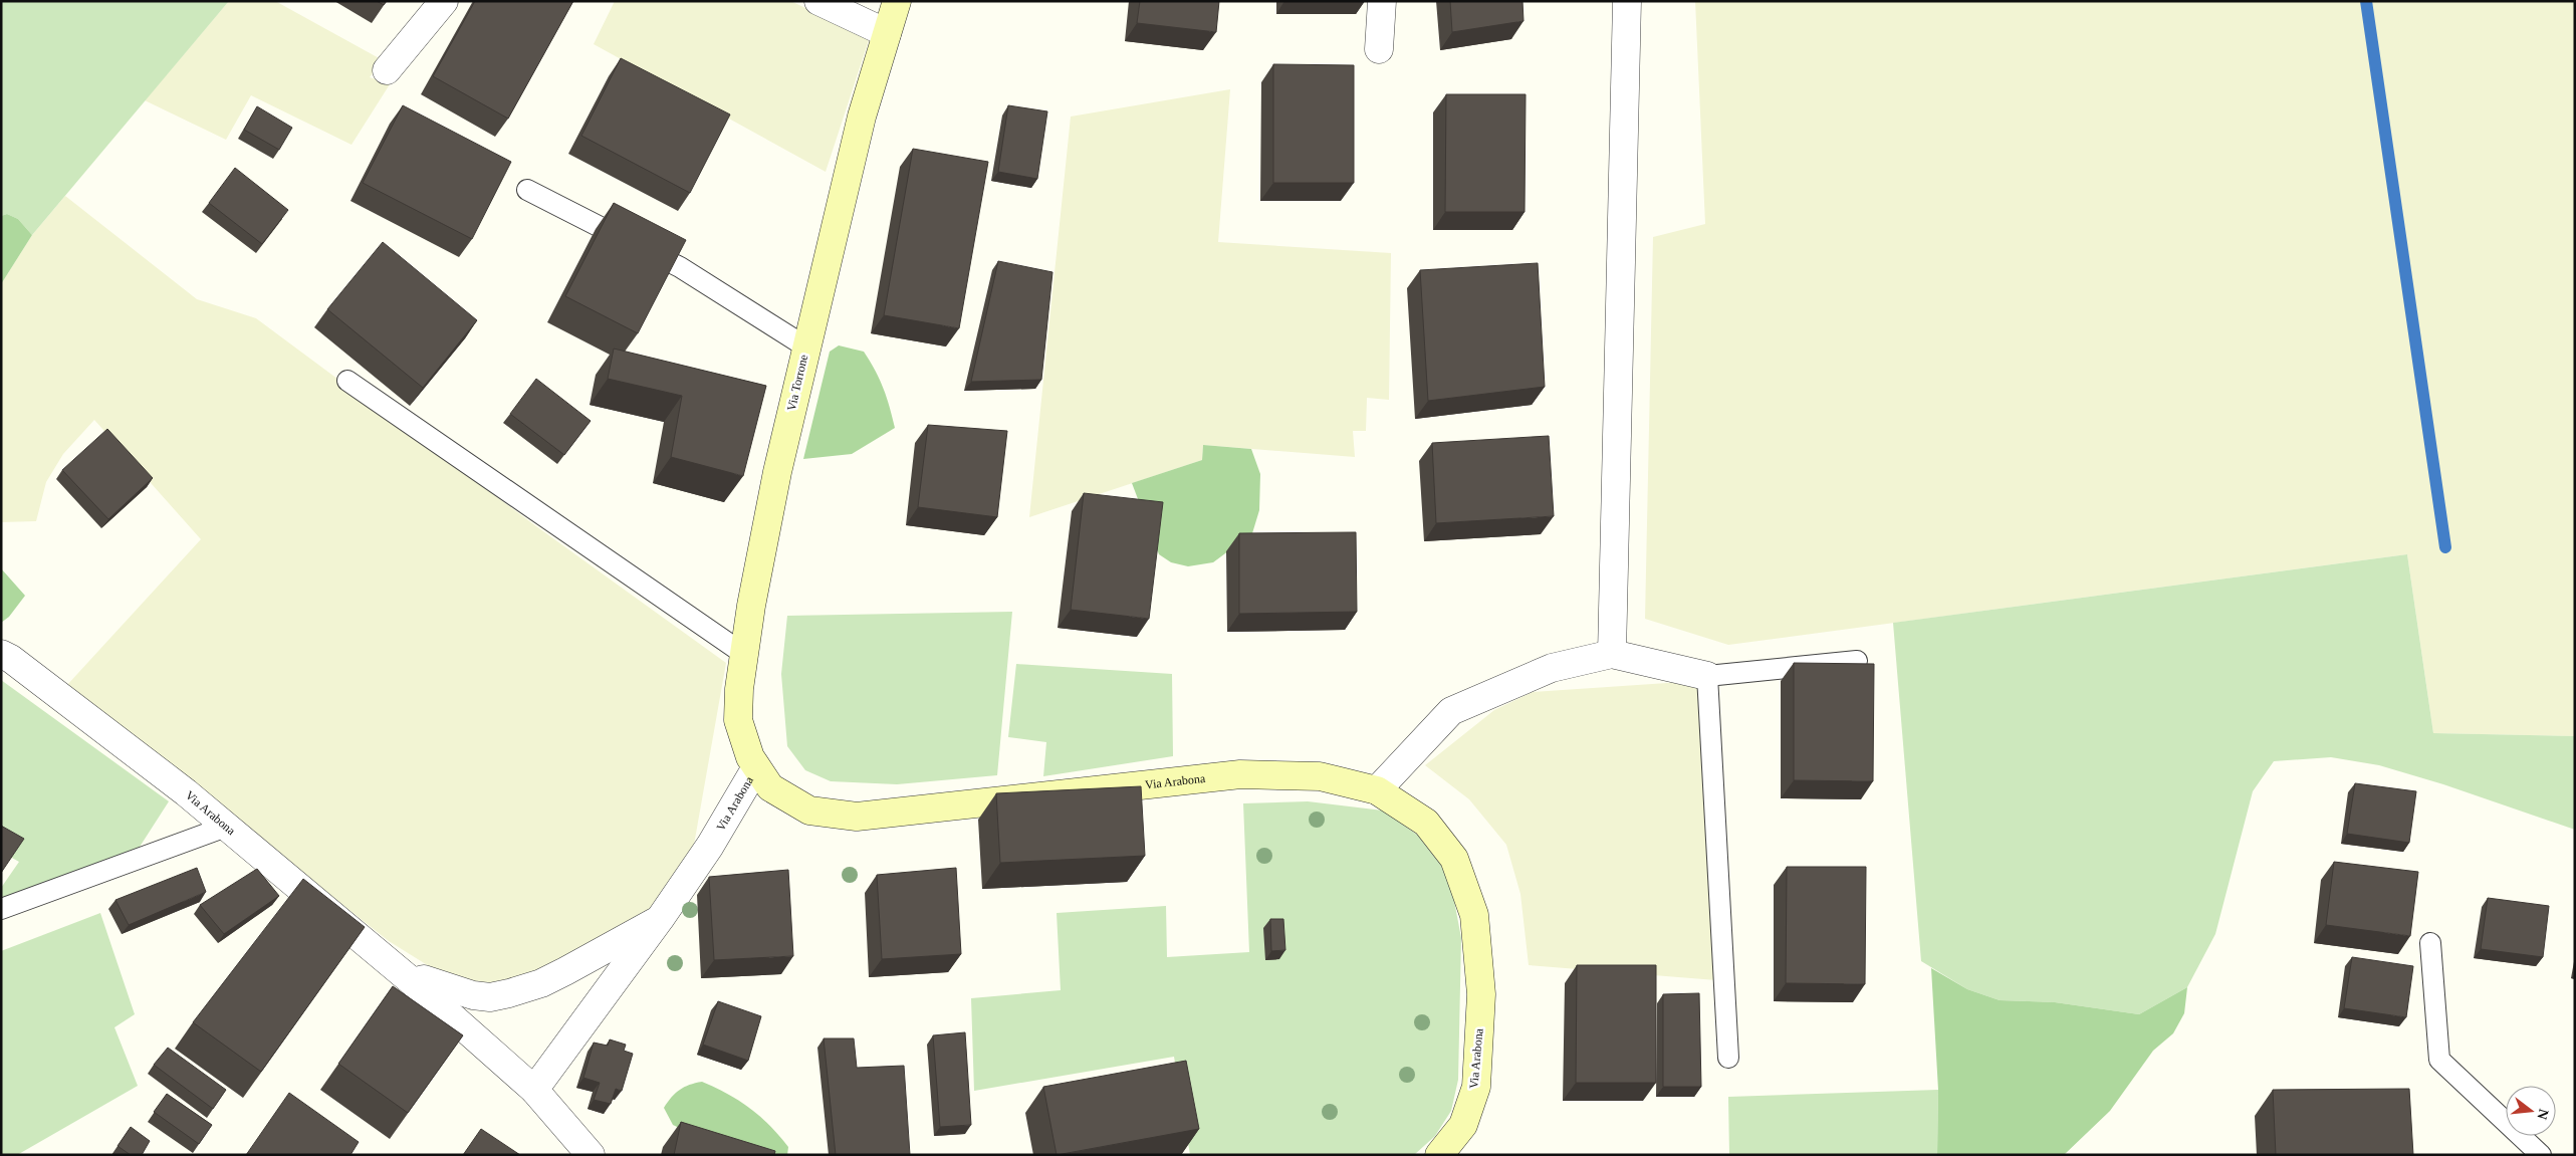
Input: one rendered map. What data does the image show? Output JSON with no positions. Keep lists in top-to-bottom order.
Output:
{
  "streets": {
    "main road": ["Via Torrone", "Via Arabona"]
  },
  "crossings": [
    ["Via Torrone", "Via Arabona"]
  ],
  "north": "right"
}
